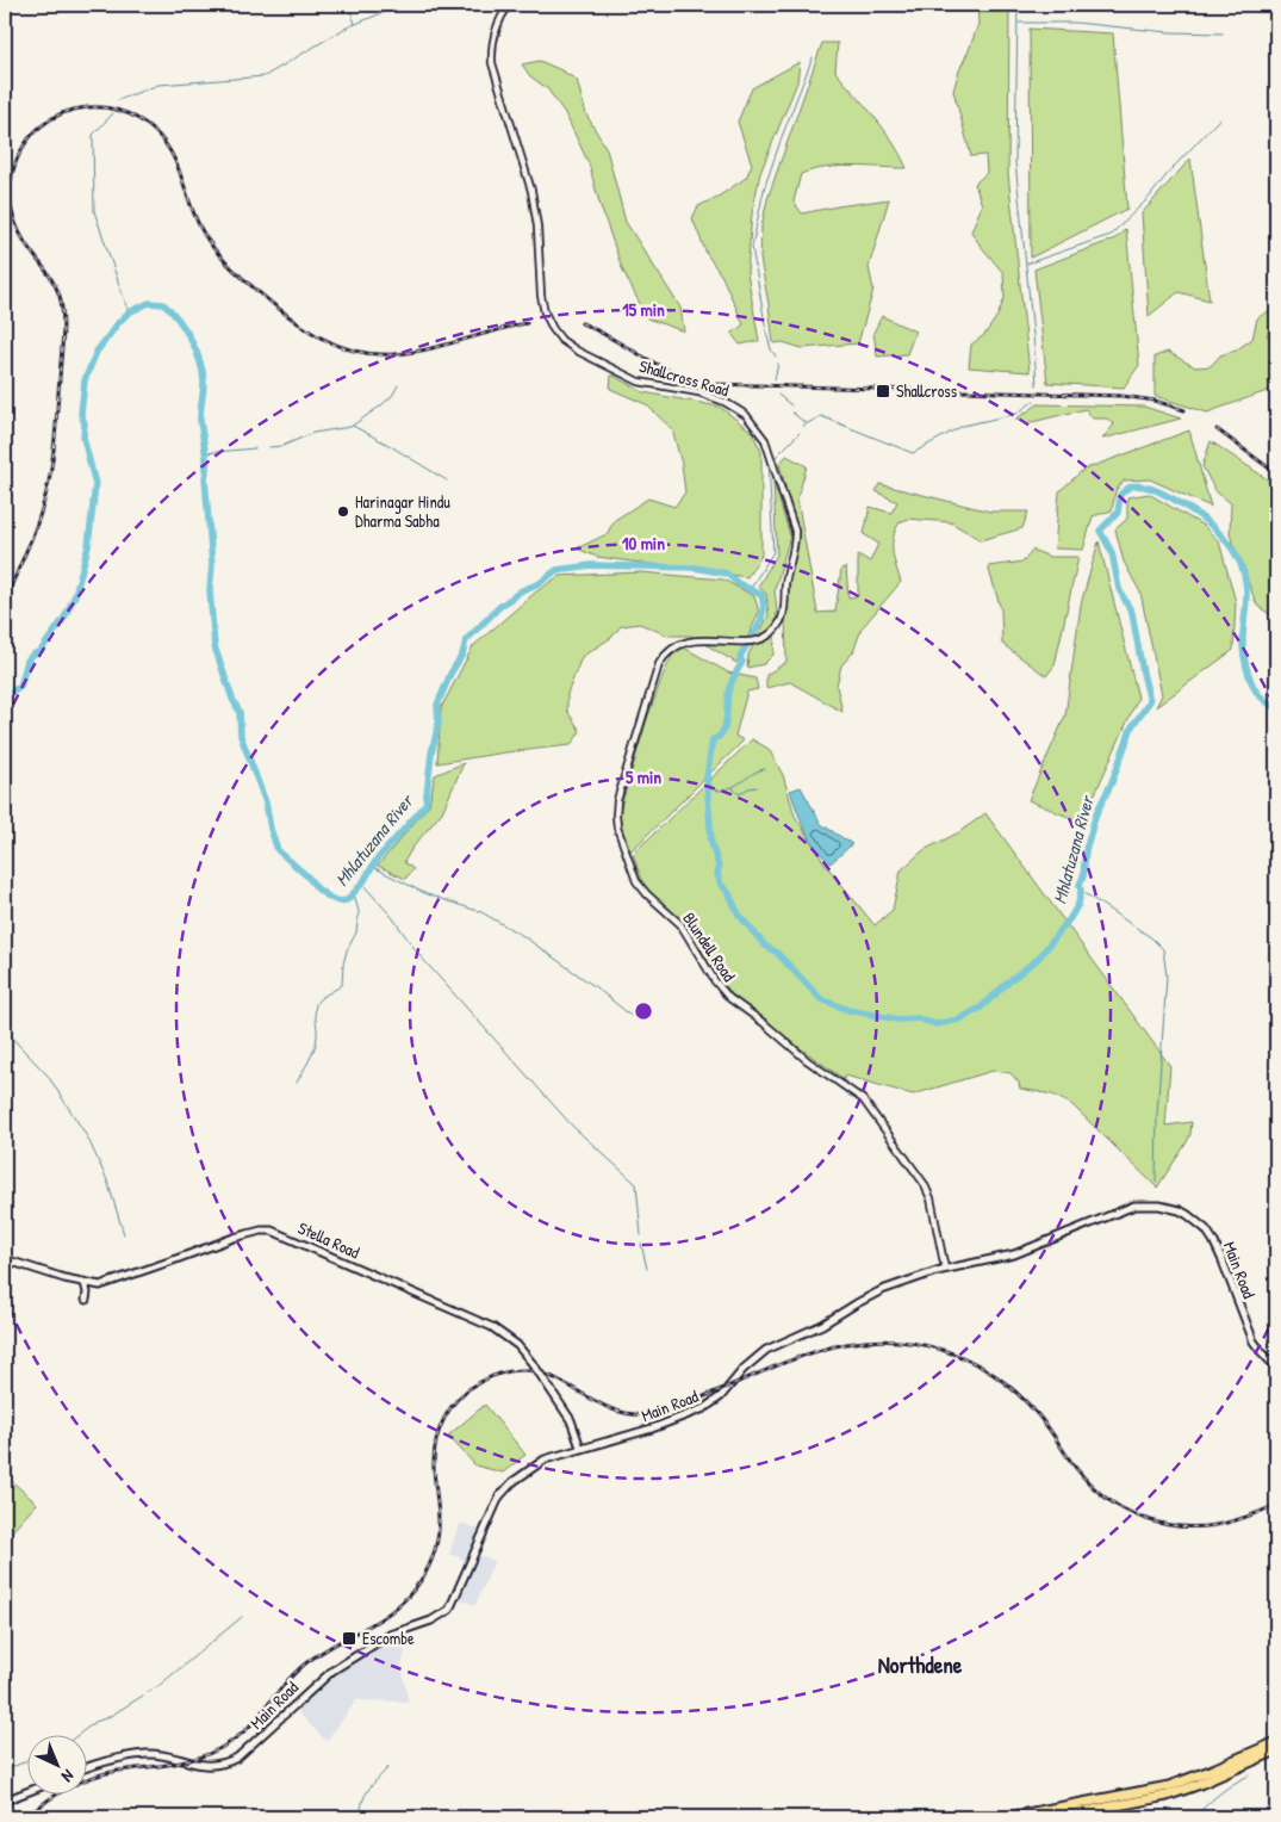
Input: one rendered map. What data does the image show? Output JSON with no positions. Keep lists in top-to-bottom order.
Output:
{
  "streets": {
    "main road": ["Stella Road", "Main Road"],
    "street": ["Shallcross Road", "Blundell Road"]
  },
  "crossings": [
    ["Shallcross Road", "Blundell Road"],
    ["Blundell Road", "Main Road"],
    ["Stella Road", "Main Road"]
  ],
  "districts": ["Northdene"],
  "water": ["Mhlatuzana River"],
  "places": {
    "transit": ["Shallcross", "Escombe"],
    "other": ["Harinagar Hindu Dharma Sabha"]
  },
  "north": "bottom right",
  "rings": ["15 min", "10 min", "5 min"]
}
